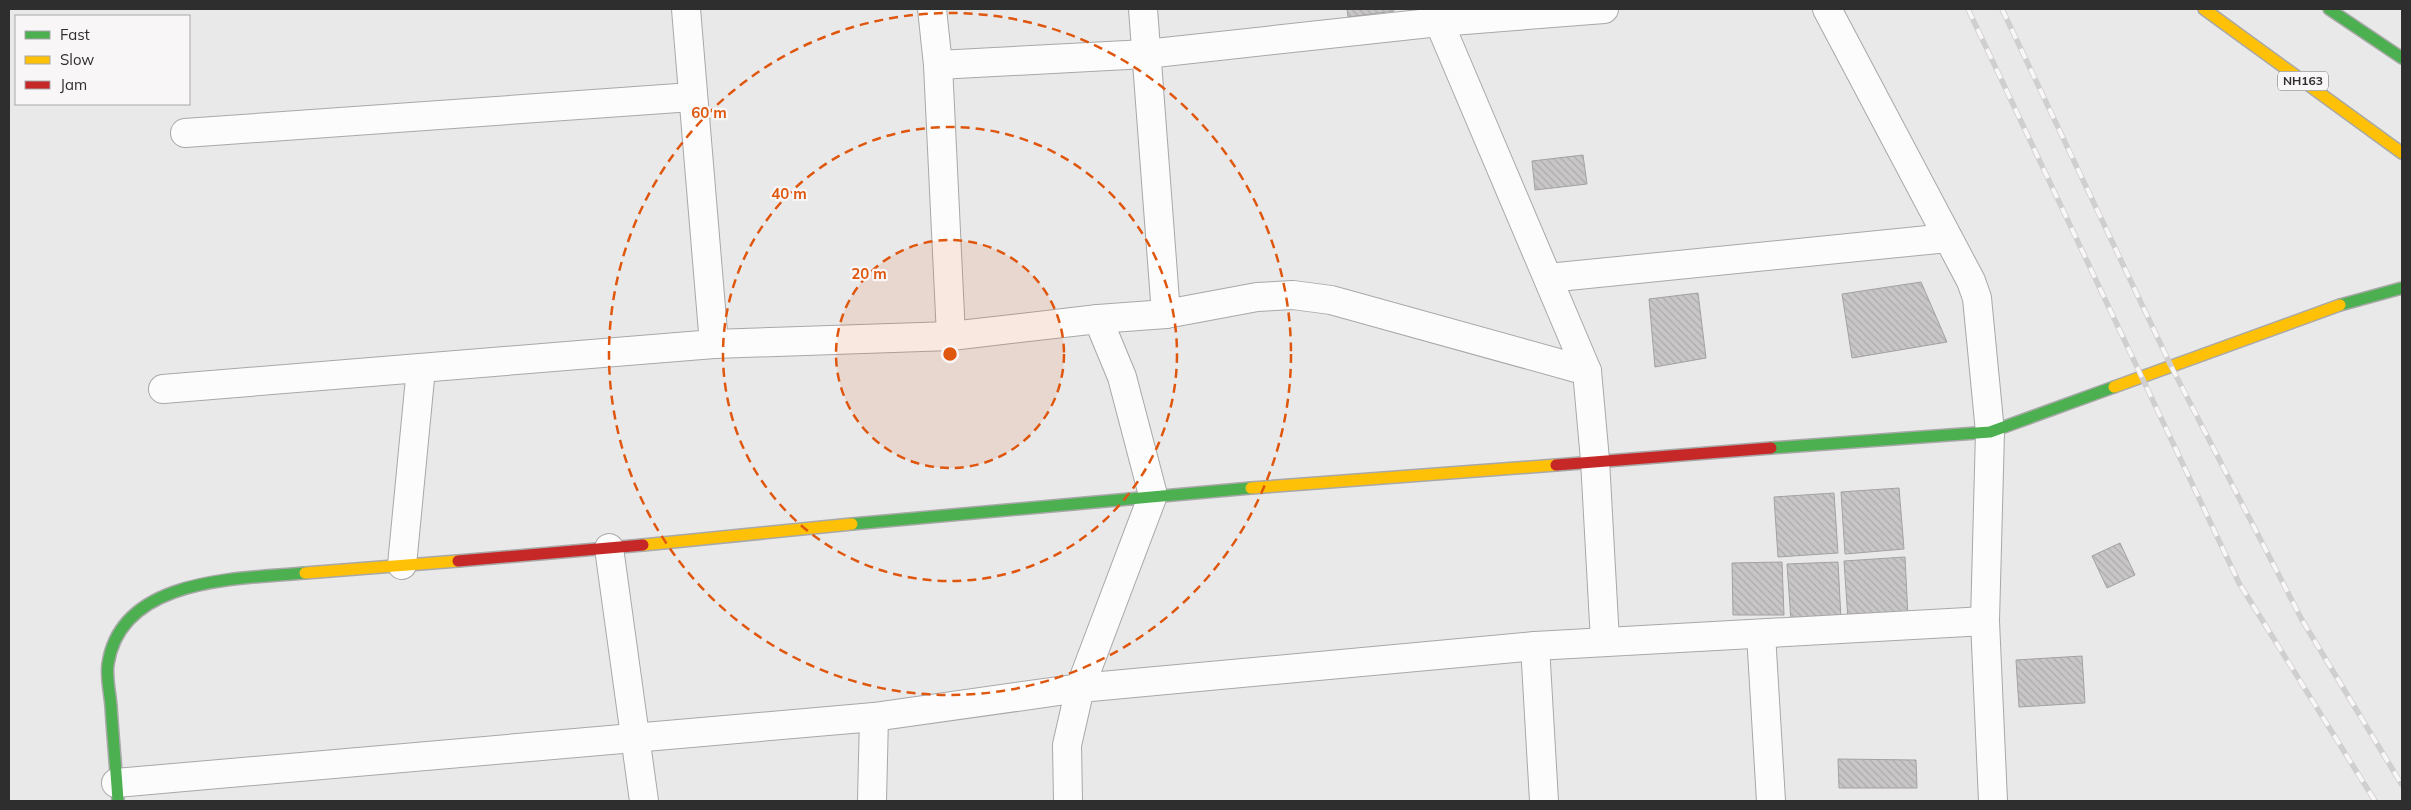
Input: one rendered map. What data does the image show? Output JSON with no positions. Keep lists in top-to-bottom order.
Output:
{
  "streets": {
    "main road": ["NH163"]
  },
  "legend": ["Fast", "Slow", "Jam"],
  "rings": ["60 m", "40 m", "20 m"]
}
